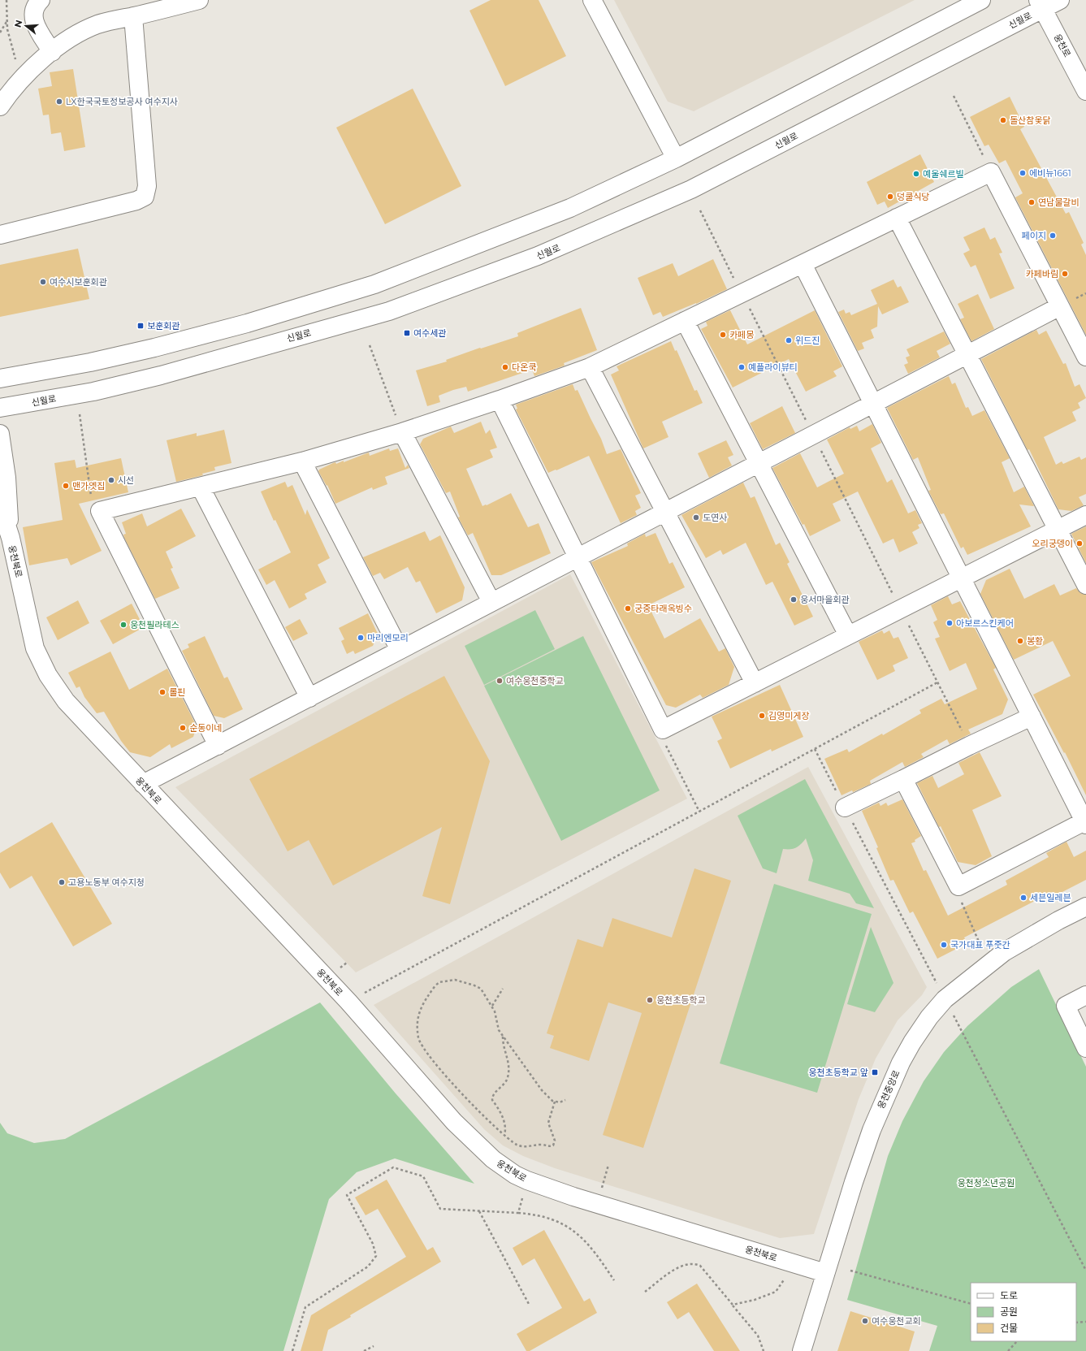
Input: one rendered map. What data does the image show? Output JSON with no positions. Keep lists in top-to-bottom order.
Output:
{
  "streets": {
    "street": [
      "신월로",
      "웅천로",
      "웅천북로",
      "웅천중앙로"
    ]
  },
  "crossings": [
    ["신월로", "웅천로"],
    ["웅천북로", "웅천중앙로"]
  ],
  "parks": ["웅천청소년공원"],
  "places": {
    "other": [
      "LX한국국토정보공사 여수지사",
      "돌산참옻닭",
      "에비뉴1661",
      "예울쉐르빌",
      "덩쿨식당",
      "연남물갈비",
      "페이지",
      "카페바림",
      "여수시보훈회관",
      "카페몽",
      "위드진",
      "다온쿡",
      "예플라이뷰티",
      "시선",
      "맨가엣집",
      "도연사",
      "오리궁뎅이",
      "웅서마을회관",
      "궁중타래옥빙수",
      "아보르스킨케어",
      "웅천필라테스",
      "마리엔모리",
      "봉황",
      "여수웅천중학교",
      "롤핀",
      "김영미게장",
      "순동이네",
      "고용노동부 여수지청",
      "세븐일레븐",
      "국가대표 푸줏간",
      "웅천초등학교",
      "여수웅천교회"
    ],
    "transit": ["보훈회관", "여수세관", "웅천초등학교 앞"]
  },
  "legend": ["도로", "공원", "건물"],
  "north": "left"
}
